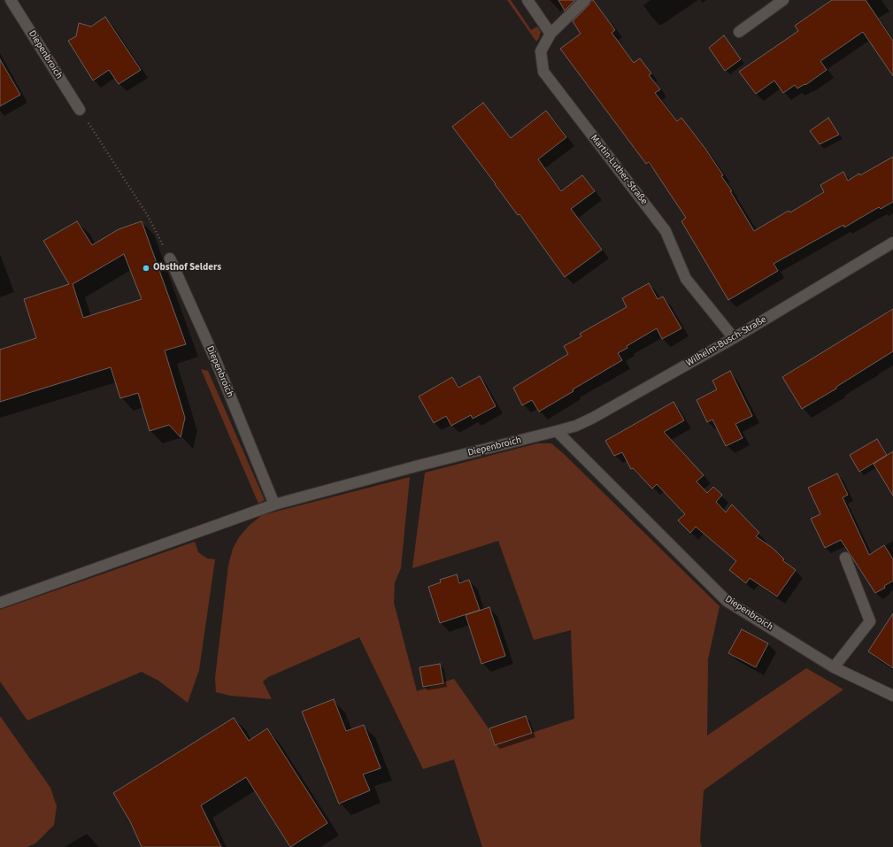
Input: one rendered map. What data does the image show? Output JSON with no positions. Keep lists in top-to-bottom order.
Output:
{
  "streets": {
    "street": ["Diepenbroich", "Martin-Luther-Straße", "Wilhelm-Busch-Straße"]
  },
  "crossings": [
    ["Diepenbroich", "Wilhelm-Busch-Straße"],
    ["Martin-Luther-Straße", "Wilhelm-Busch-Straße"]
  ],
  "places": ["Obsthof Selders"]
}
